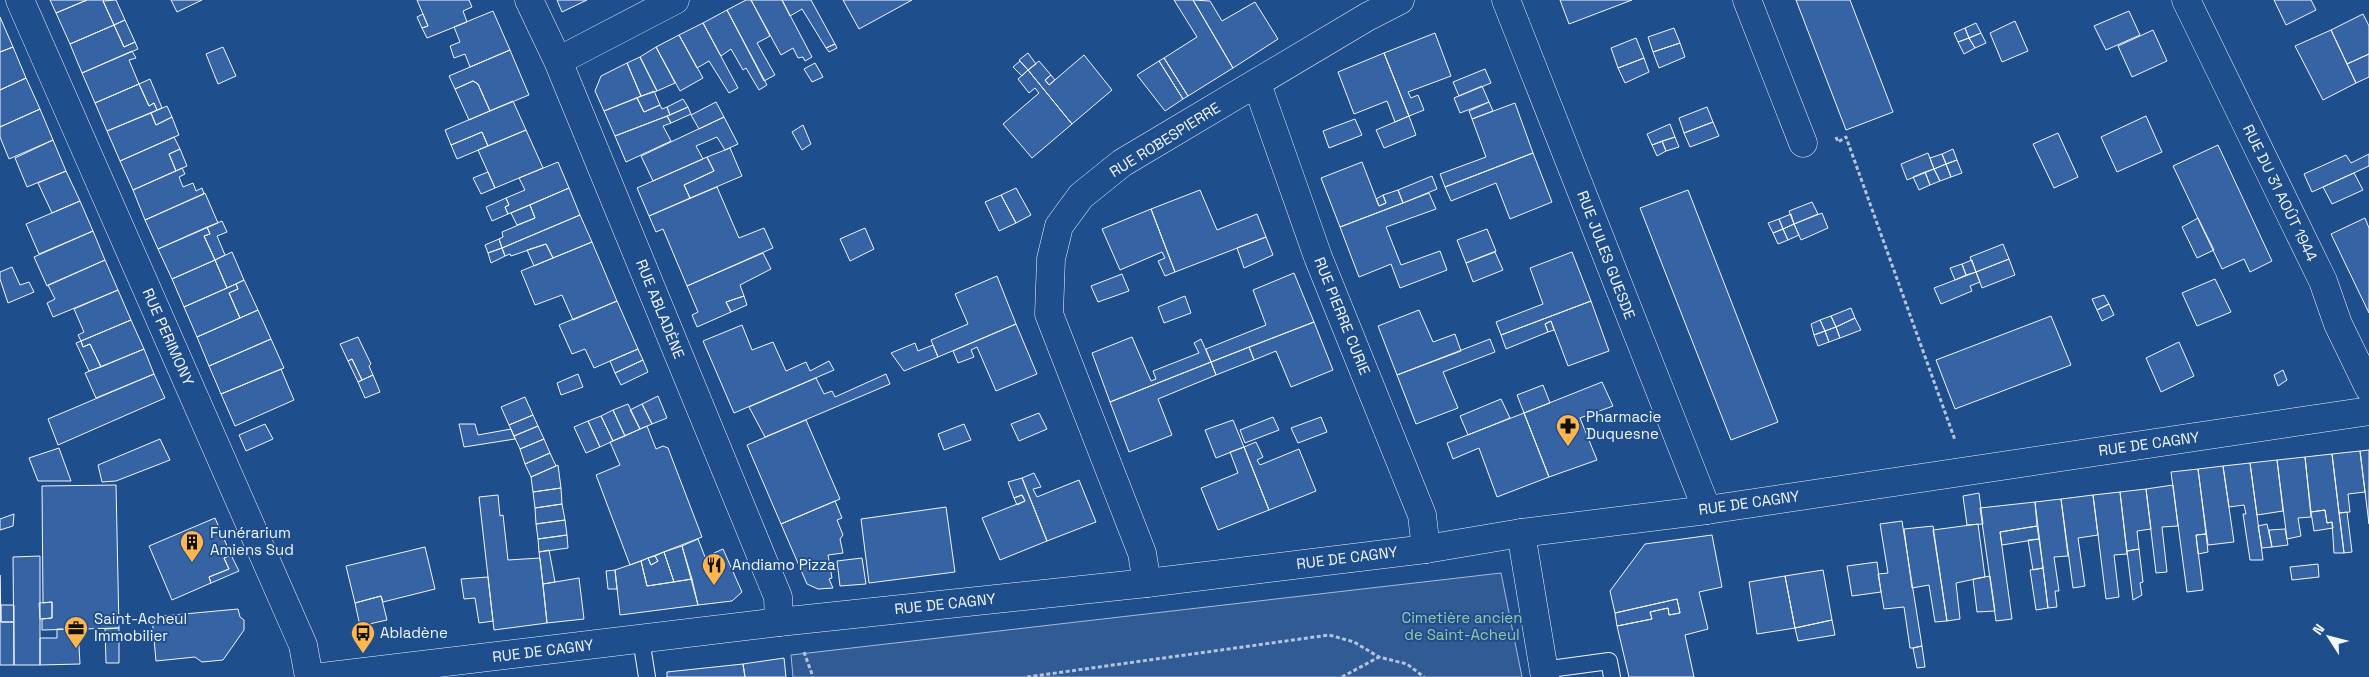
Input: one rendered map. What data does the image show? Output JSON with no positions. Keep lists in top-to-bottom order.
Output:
{
  "streets": {
    "street": [
      "RUE ROBESPIERRE",
      "RUE DU 31 AOÛT 1944",
      "RUE JULES GUESDE",
      "RUE ABLADÈNE",
      "RUE PIERRE CURIE",
      "RUE PERIMONY",
      "RUE DE CAGNY"
    ]
  },
  "crossings": [
    ["RUE ROBESPIERRE", "RUE PIERRE CURIE"],
    ["RUE ROBESPIERRE", "RUE DE CAGNY"],
    ["RUE JULES GUESDE", "RUE DE CAGNY"],
    ["RUE ABLADÈNE", "RUE DE CAGNY"],
    ["RUE PIERRE CURIE", "RUE DE CAGNY"]
  ],
  "parks": ["Cimetière ancien de Saint-Acheul"],
  "places": {
    "pharmacy": ["Pharmacie Duquesne"],
    "building": ["Funérarium Amiens Sud"],
    "restaurant": ["Andiamo Pizza"],
    "office": ["Saint-Acheul Immobilier"],
    "bus stop": ["Abladène"]
  },
  "north": "top left"
}
